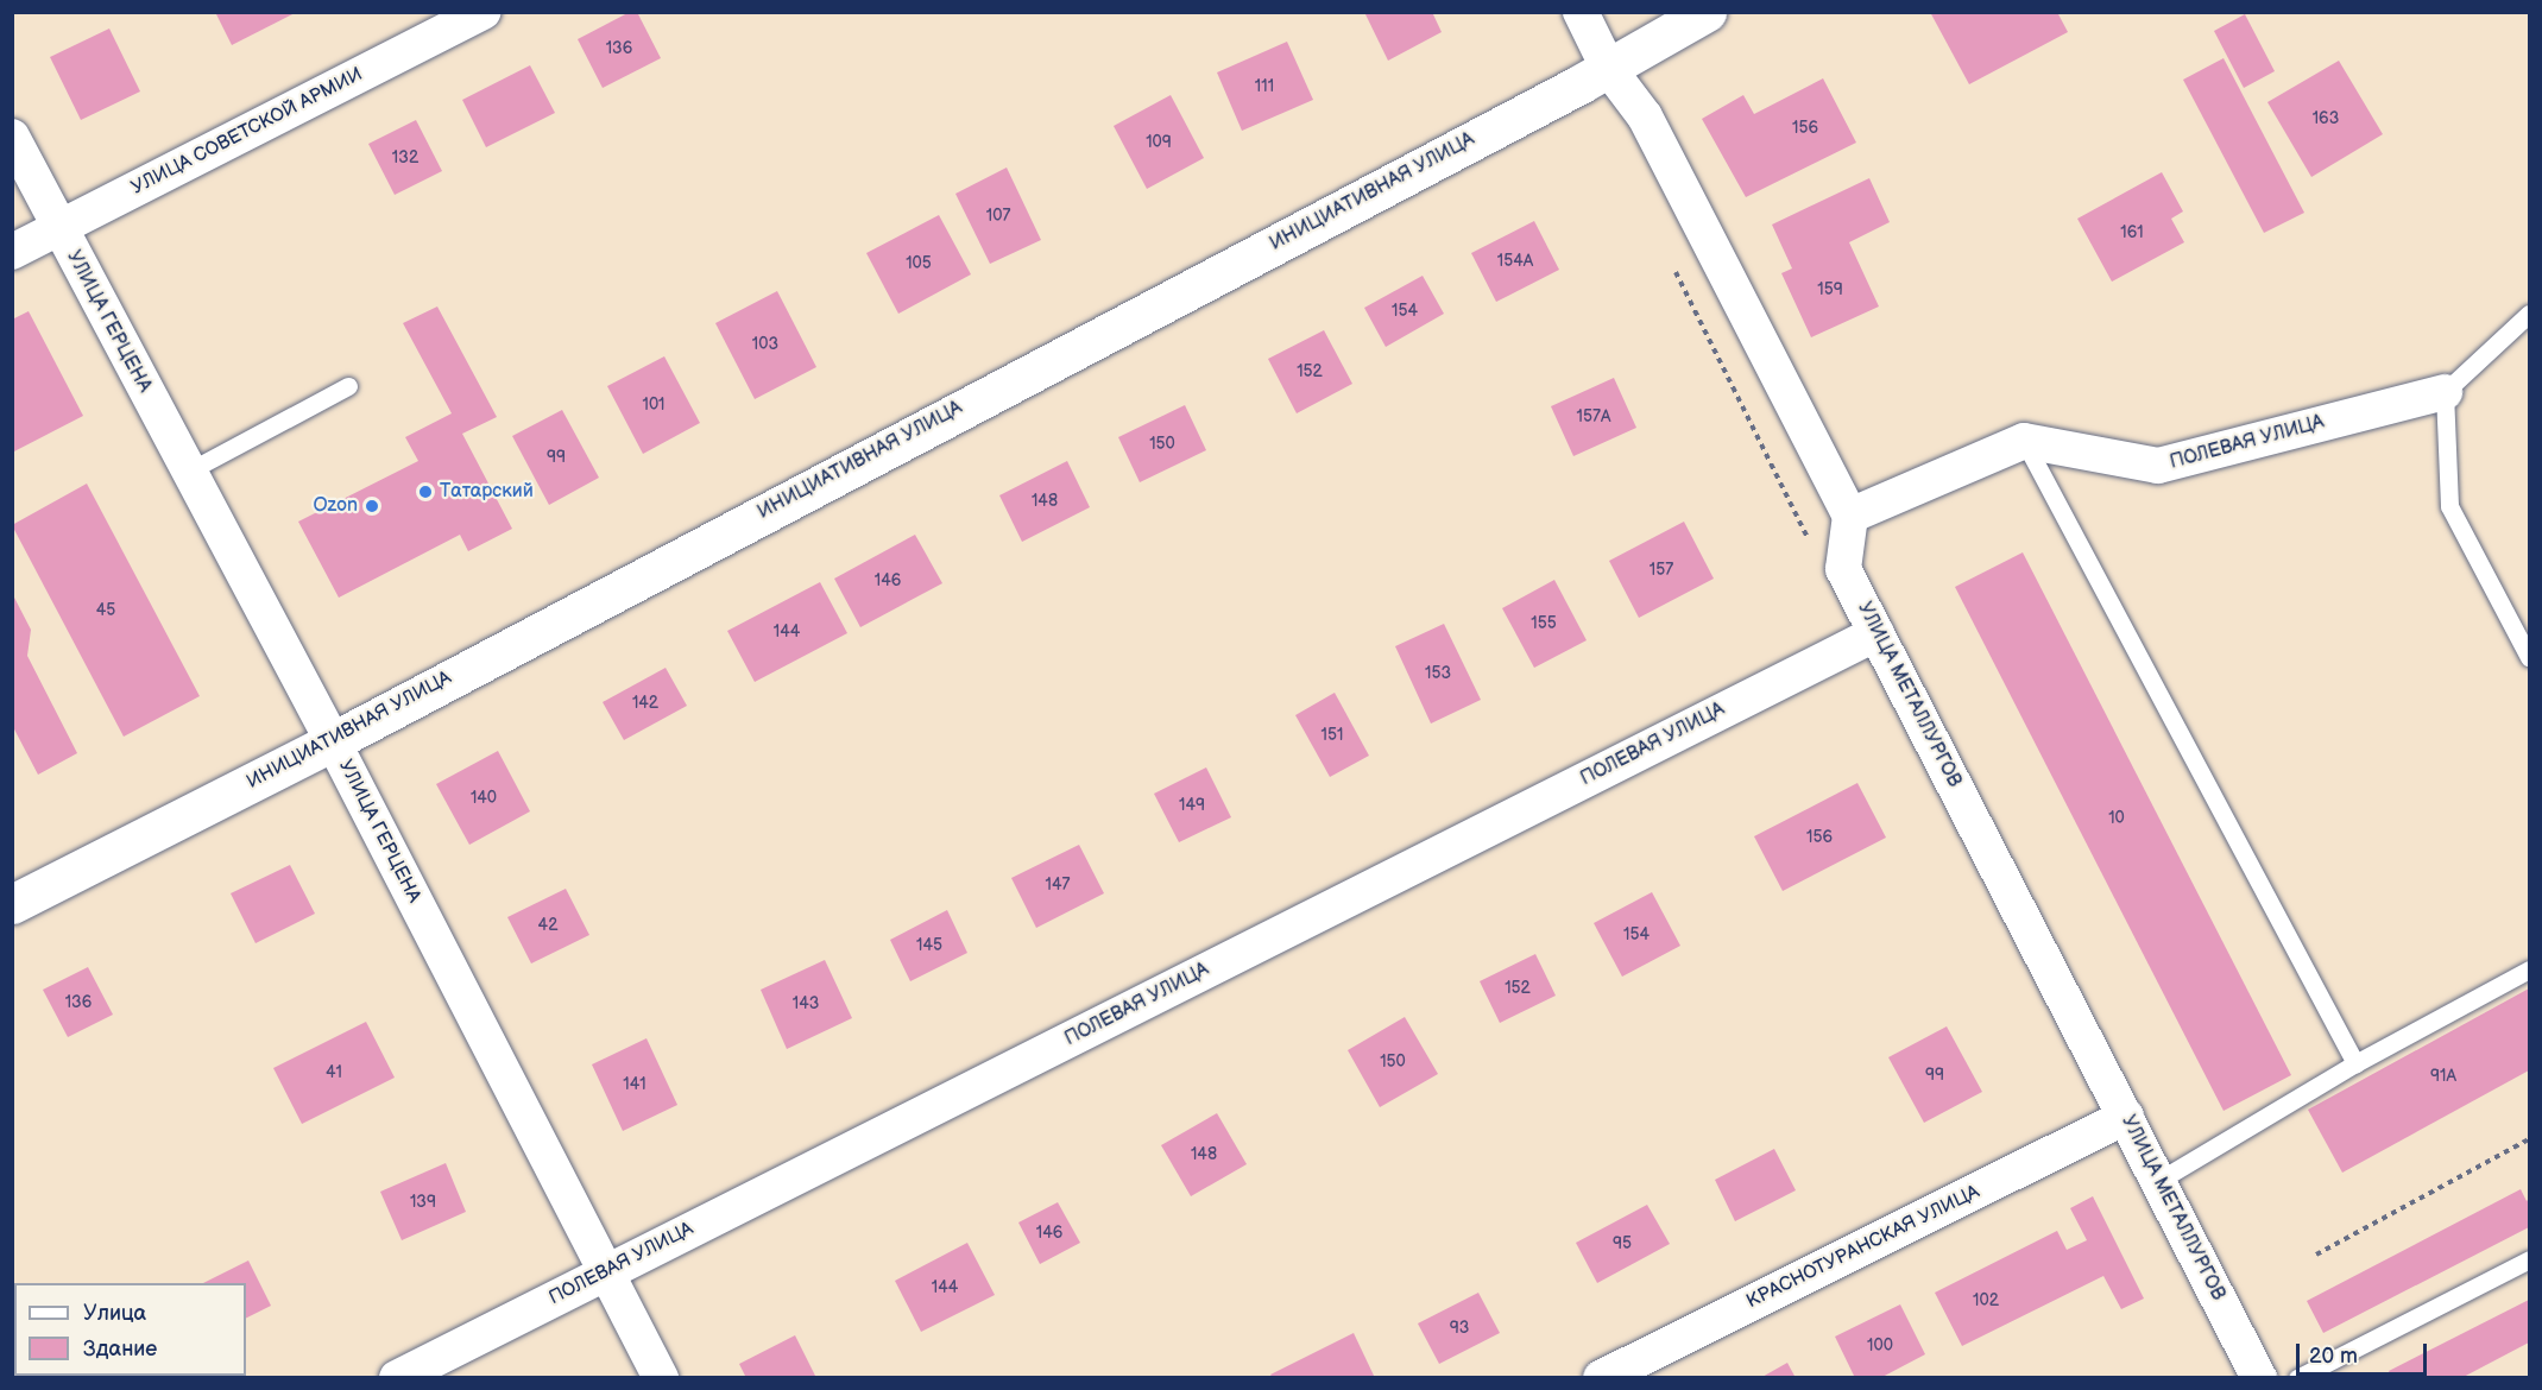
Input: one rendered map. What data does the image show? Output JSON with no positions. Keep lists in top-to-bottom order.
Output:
{
  "streets": {
    "street": [
      "УЛИЦА СОВЕТСКОЙ АРМИИ",
      "ИНИЦИАТИВНАЯ УЛИЦА",
      "УЛИЦА ГЕРЦЕНА",
      "ПОЛЕВАЯ УЛИЦА",
      "УЛИЦА МЕТАЛЛУРГОВ",
      "КРАСНОТУРАНСКАЯ УЛИЦА"
    ]
  },
  "crossings": [
    ["УЛИЦА СОВЕТСКОЙ АРМИИ", "УЛИЦА ГЕРЦЕНА"],
    ["ИНИЦИАТИВНАЯ УЛИЦА", "УЛИЦА ГЕРЦЕНА"],
    ["УЛИЦА ГЕРЦЕНА", "ПОЛЕВАЯ УЛИЦА"],
    ["ПОЛЕВАЯ УЛИЦА", "УЛИЦА МЕТАЛЛУРГОВ"],
    ["УЛИЦА МЕТАЛЛУРГОВ", "КРАСНОТУРАНСКАЯ УЛИЦА"]
  ],
  "places": ["Татарский", "Ozon"],
  "house_numbers": [
    "136",
    "111",
    "163",
    "156",
    "109",
    "132",
    "107",
    "161",
    "154А",
    "105",
    "159",
    "154",
    "103",
    "152",
    "101",
    "157А",
    "150",
    "99",
    "148",
    "157",
    "146",
    "45",
    "155",
    "144",
    "153",
    "142",
    "151",
    "140",
    "149",
    "10",
    "156",
    "147",
    "42",
    "154",
    "145",
    "152",
    "136",
    "143",
    "150",
    "41",
    "99",
    "91А",
    "141",
    "148",
    "139",
    "146",
    "95",
    "144",
    "102",
    "93",
    "100"
  ],
  "legend": ["Улица", "Здание"],
  "scale_bar": "20 m"
}
